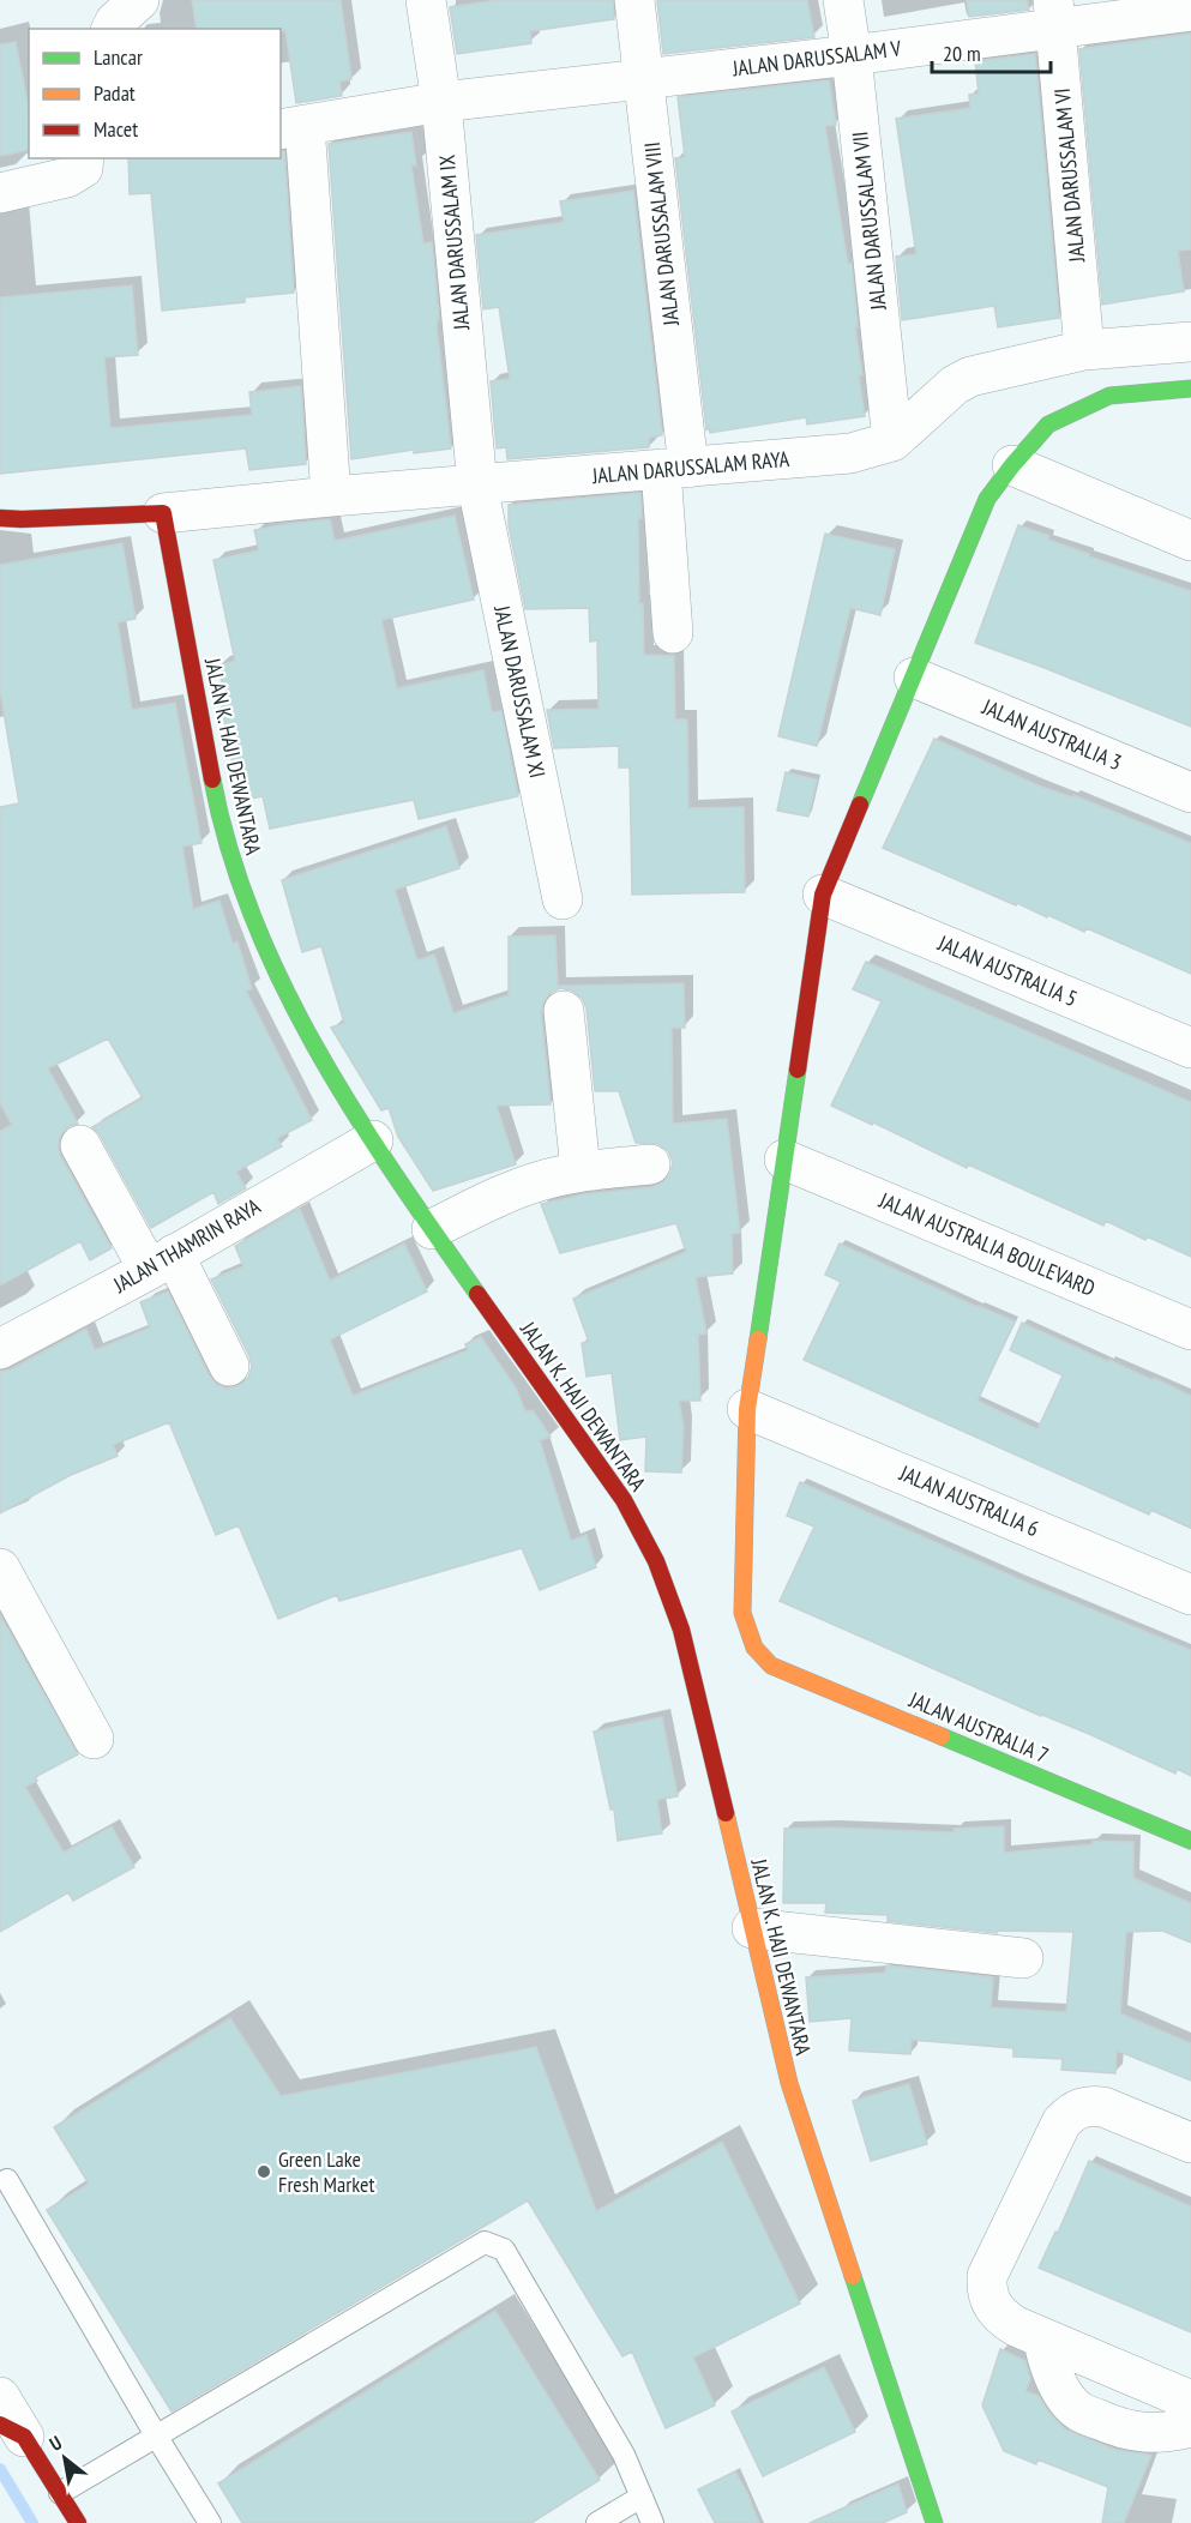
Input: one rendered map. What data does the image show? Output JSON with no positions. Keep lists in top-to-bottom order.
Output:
{
  "streets": {
    "street": [
      "JALAN DARUSSALAM V",
      "JALAN DARUSSALAM VI",
      "JALAN DARUSSALAM VII",
      "JALAN DARUSSALAM VIII",
      "JALAN DARUSSALAM IX",
      "JALAN DARUSSALAM RAYA",
      "JALAN DARUSSALAM XI",
      "JALAN AUSTRALIA 3",
      "JALAN K. HAJI DEWANTARA",
      "JALAN AUSTRALIA 5",
      "JALAN AUSTRALIA BOULEVARD",
      "JALAN THAMRIN RAYA",
      "JALAN AUSTRALIA 6",
      "JALAN AUSTRALIA 7"
    ]
  },
  "crossings": [
    ["JALAN DARUSSALAM V", "JALAN DARUSSALAM VI"],
    ["JALAN DARUSSALAM V", "JALAN DARUSSALAM VII"],
    ["JALAN DARUSSALAM V", "JALAN DARUSSALAM VIII"],
    ["JALAN DARUSSALAM V", "JALAN DARUSSALAM IX"],
    ["JALAN DARUSSALAM VI", "JALAN DARUSSALAM RAYA"],
    ["JALAN DARUSSALAM VII", "JALAN DARUSSALAM RAYA"],
    ["JALAN DARUSSALAM VIII", "JALAN DARUSSALAM RAYA"],
    ["JALAN DARUSSALAM IX", "JALAN DARUSSALAM RAYA"],
    ["JALAN DARUSSALAM IX", "JALAN DARUSSALAM XI"],
    ["JALAN DARUSSALAM RAYA", "JALAN DARUSSALAM XI"],
    ["JALAN DARUSSALAM RAYA", "JALAN K. HAJI DEWANTARA"],
    ["JALAN K. HAJI DEWANTARA", "JALAN THAMRIN RAYA"],
    ["JALAN AUSTRALIA 6", "JALAN AUSTRALIA 7"]
  ],
  "places": ["Green Lake Fresh Market"],
  "legend": ["Lancar", "Padat", "Macet"],
  "scale_bar": "20 m",
  "north": "top left"
}
